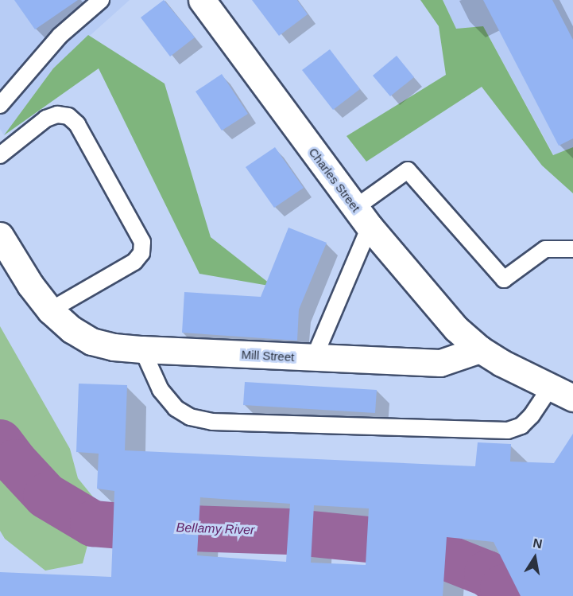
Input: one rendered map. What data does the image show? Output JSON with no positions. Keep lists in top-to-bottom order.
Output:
{
  "streets": {
    "street": ["Charles Street", "Mill Street"]
  },
  "crossings": [
    ["Charles Street", "Mill Street"]
  ],
  "water": ["Bellamy River"],
  "north": "top"
}
